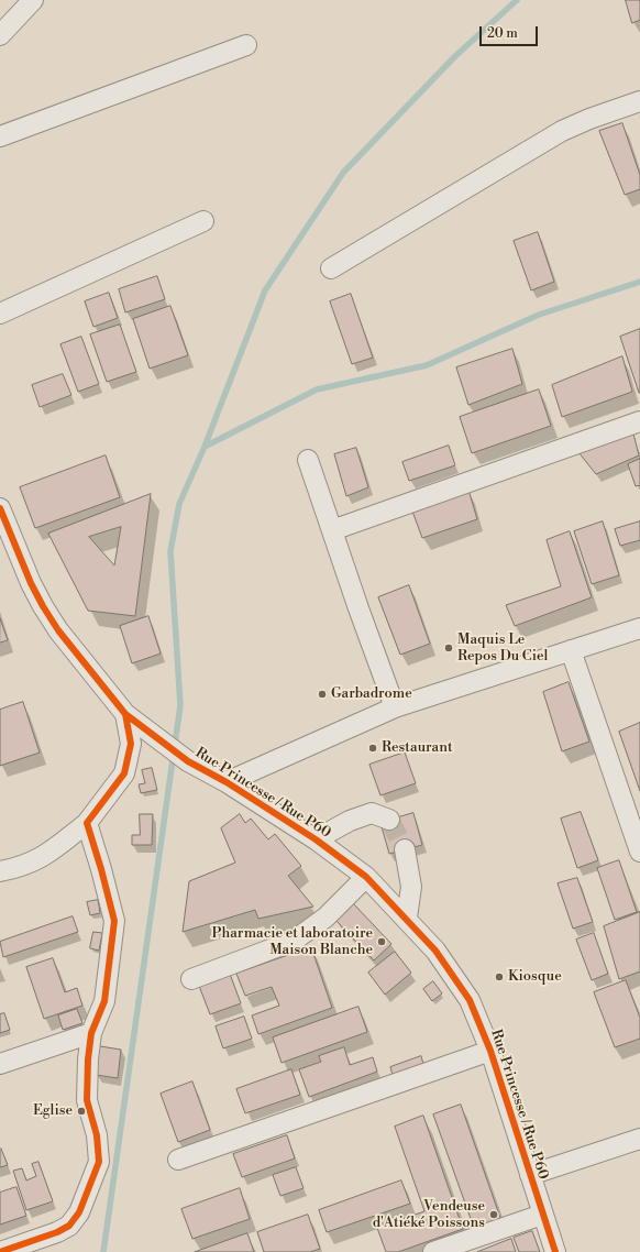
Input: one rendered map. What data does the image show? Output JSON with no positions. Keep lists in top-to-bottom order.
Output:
{
  "streets": {
    "street": ["Rue Princesse / Rue P60"]
  },
  "places": [
    "Maquis Le Repos Du Ciel",
    "Garbadrome",
    "Restaurant",
    "Pharmacie et laboratoire Maison Blanche",
    "Kiosque",
    "Eglise",
    "Vendeuse d'Atiéké Poissons"
  ],
  "scale_bar": "20 m"
}
